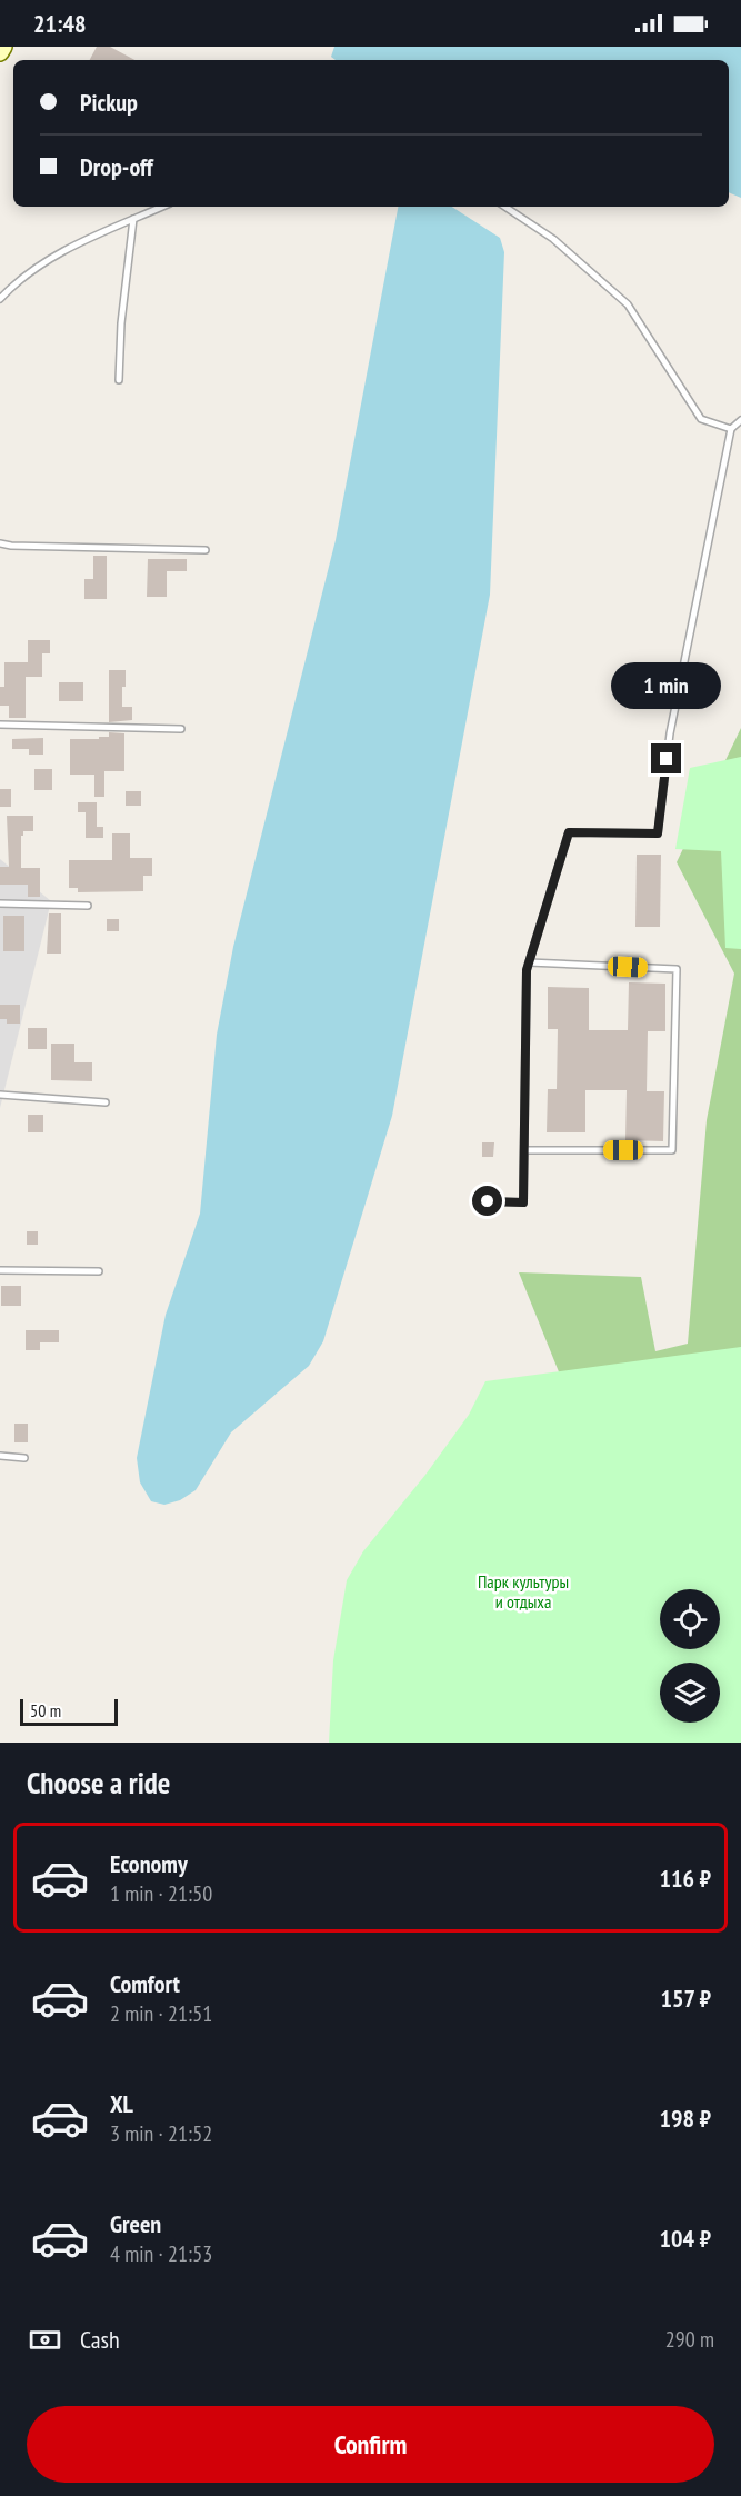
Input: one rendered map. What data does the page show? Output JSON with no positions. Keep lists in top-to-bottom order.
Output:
{
  "parks": ["Парк культуры и отдыха"],
  "scale_bar": "50 m",
  "page": {
    "status": "21:48",
    "banner": ["Pickup", "Drop-off"],
    "bubble": "1 min",
    "scale": "50 m",
    "heading": "Choose a ride",
    "list": [
      {
        "name": "Economy",
        "note": "1 min · 21:50",
        "value": "116 ₽"
      },
      {
        "name": "Comfort",
        "note": "2 min · 21:51",
        "value": "157 ₽"
      },
      {
        "name": "XL",
        "note": "3 min · 21:52",
        "value": "198 ₽"
      },
      {
        "name": "Green",
        "note": "4 min · 21:53",
        "value": "104 ₽"
      }
    ],
    "pay": ["Cash", "290 m"],
    "buttons": "Confirm"
  }
}
